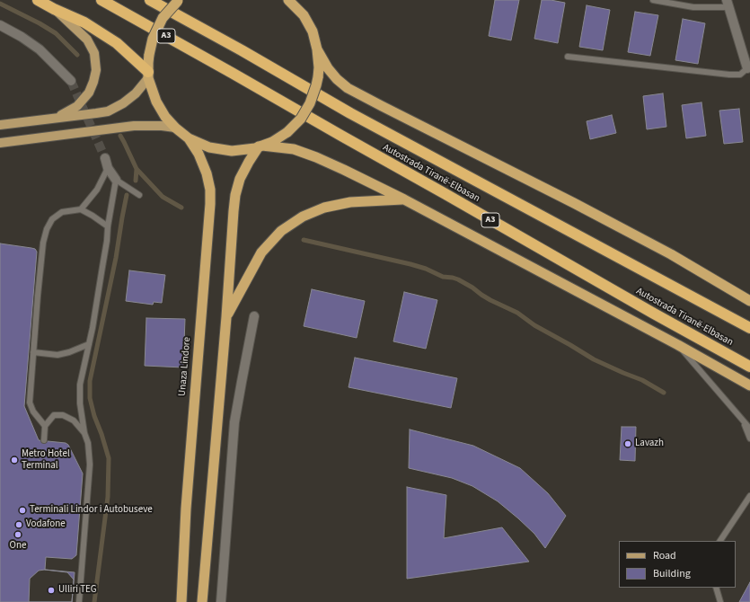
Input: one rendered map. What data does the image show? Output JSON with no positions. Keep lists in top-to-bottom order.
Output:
{
  "streets": {
    "highway": ["A3", "Autostrada Tiranë-Elbasan", "Unaza Lindore"]
  },
  "places": [
    "Lavazh",
    "Metro Hotel Terminal",
    "Terminali Lindor i Autobuseve",
    "Vodafone",
    "One",
    "Ulliri TEG"
  ],
  "legend": ["Road", "Building"]
}
